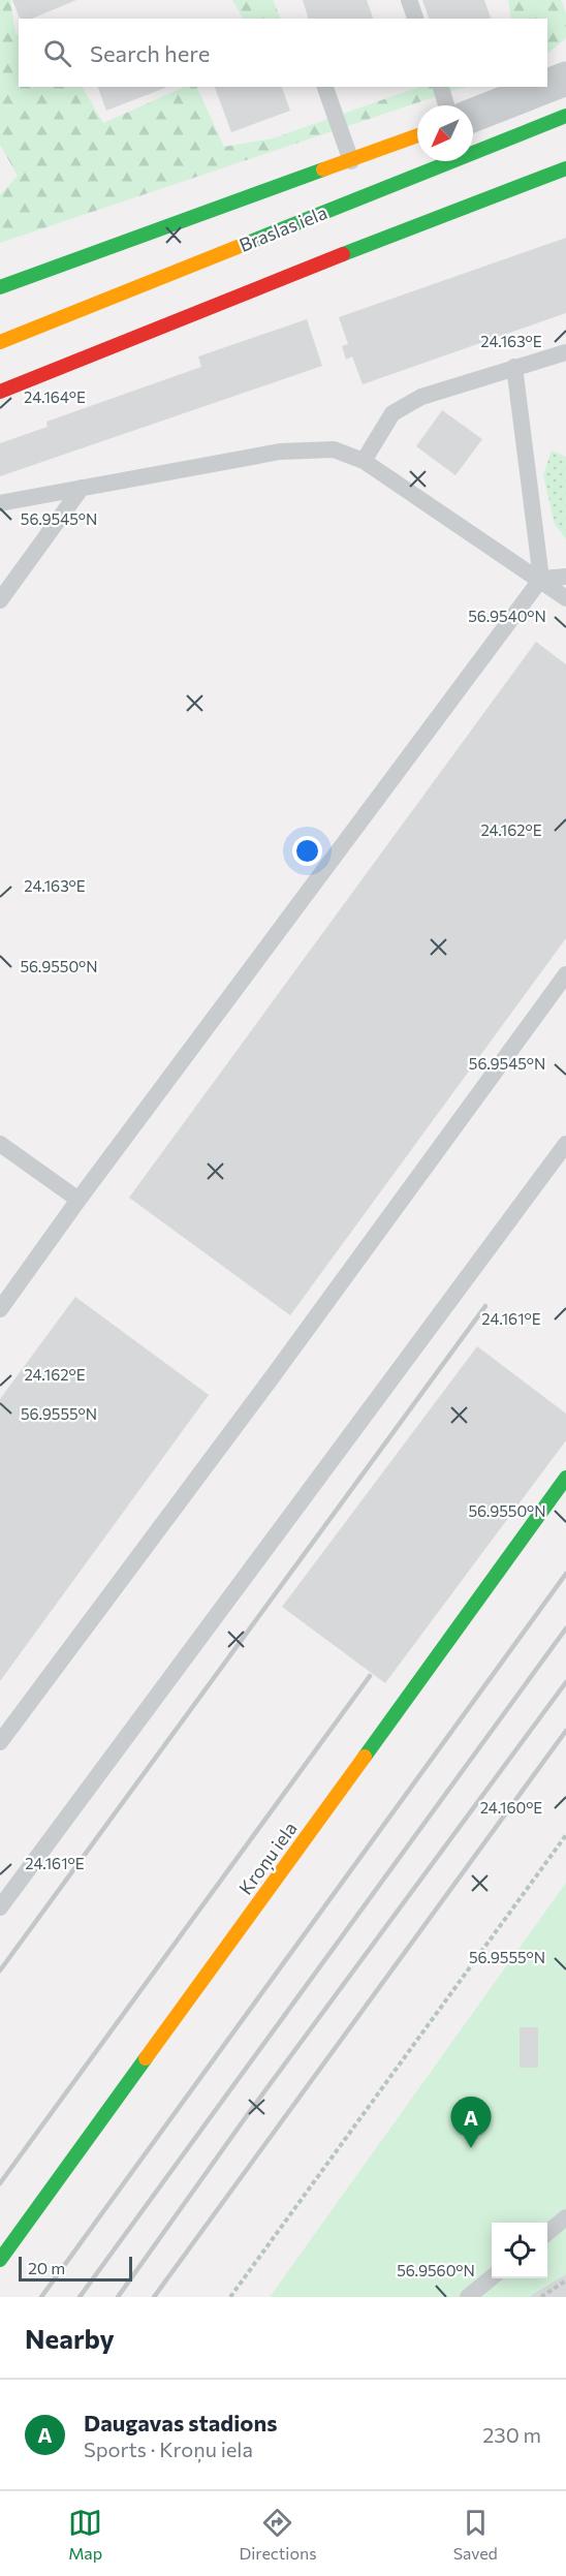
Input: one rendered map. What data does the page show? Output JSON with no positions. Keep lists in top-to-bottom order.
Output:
{
  "streets": {
    "street": ["Braslas iela", "Kroņu iela"]
  },
  "scale_bar": "20 m",
  "north": "bottom left",
  "page": {
    "search": "Search here",
    "pins": "A",
    "scale": "20 m",
    "heading": "Nearby",
    "list": [
      {
        "mark": "A",
        "name": "Daugavas stadions",
        "note": "Sports · Kroņu iela",
        "value": "230 m"
      }
    ],
    "nav": ["Map", "Directions", "Saved"]
  },
  "coordinates": [
    "24.163°E",
    "24.164°E",
    "56.9545°N",
    "56.9540°N",
    "24.162°E",
    "56.9550°N",
    "24.161°E",
    "56.9555°N",
    "24.160°E",
    "56.9560°N"
  ]
}
